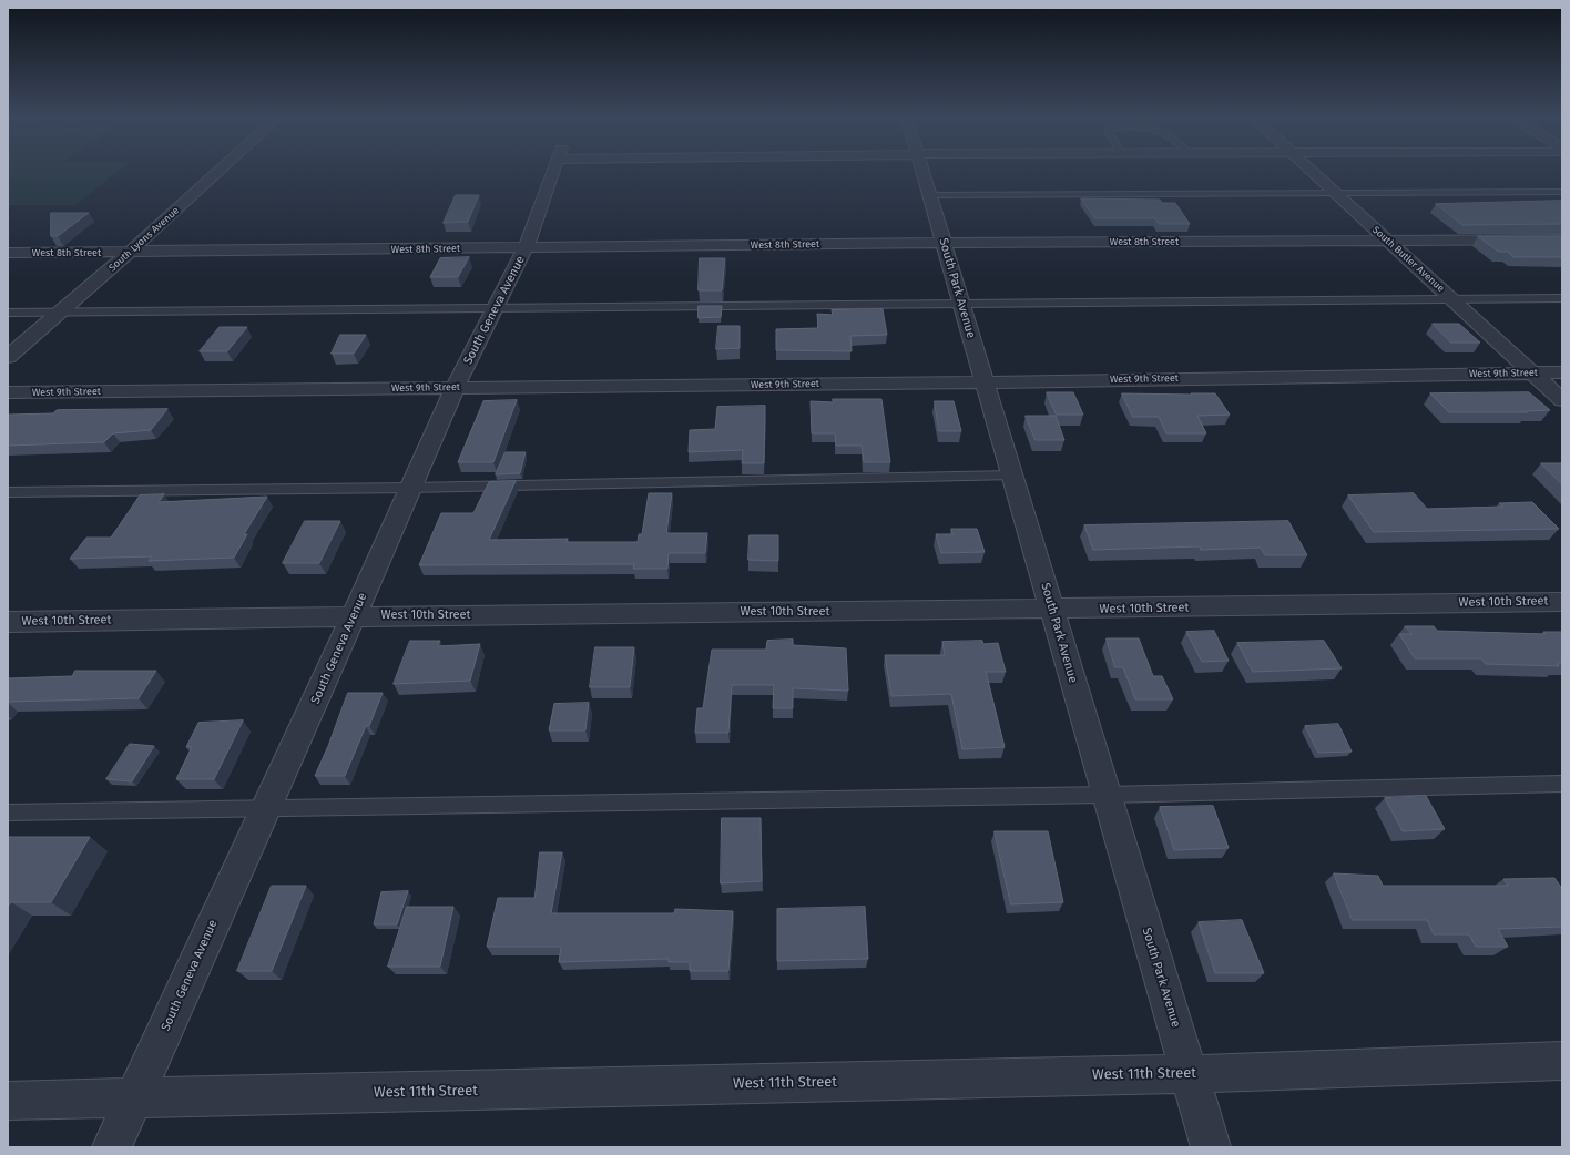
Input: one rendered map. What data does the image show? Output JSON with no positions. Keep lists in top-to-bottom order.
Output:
{
  "streets": {
    "street": [
      "South Lyons Avenue",
      "West 8th Street",
      "South Butler Avenue",
      "South Park Avenue",
      "South Geneva Avenue",
      "West 9th Street",
      "West 10th Street",
      "West 11th Street"
    ]
  },
  "crossings": [
    ["South Lyons Avenue", "West 8th Street"],
    ["West 8th Street", "South Butler Avenue"],
    ["West 8th Street", "South Park Avenue"],
    ["West 8th Street", "South Geneva Avenue"],
    ["South Butler Avenue", "West 9th Street"],
    ["South Park Avenue", "West 9th Street"],
    ["South Park Avenue", "West 10th Street"],
    ["South Park Avenue", "West 11th Street"],
    ["South Geneva Avenue", "West 9th Street"],
    ["South Geneva Avenue", "West 10th Street"],
    ["South Geneva Avenue", "West 11th Street"]
  ]
}
